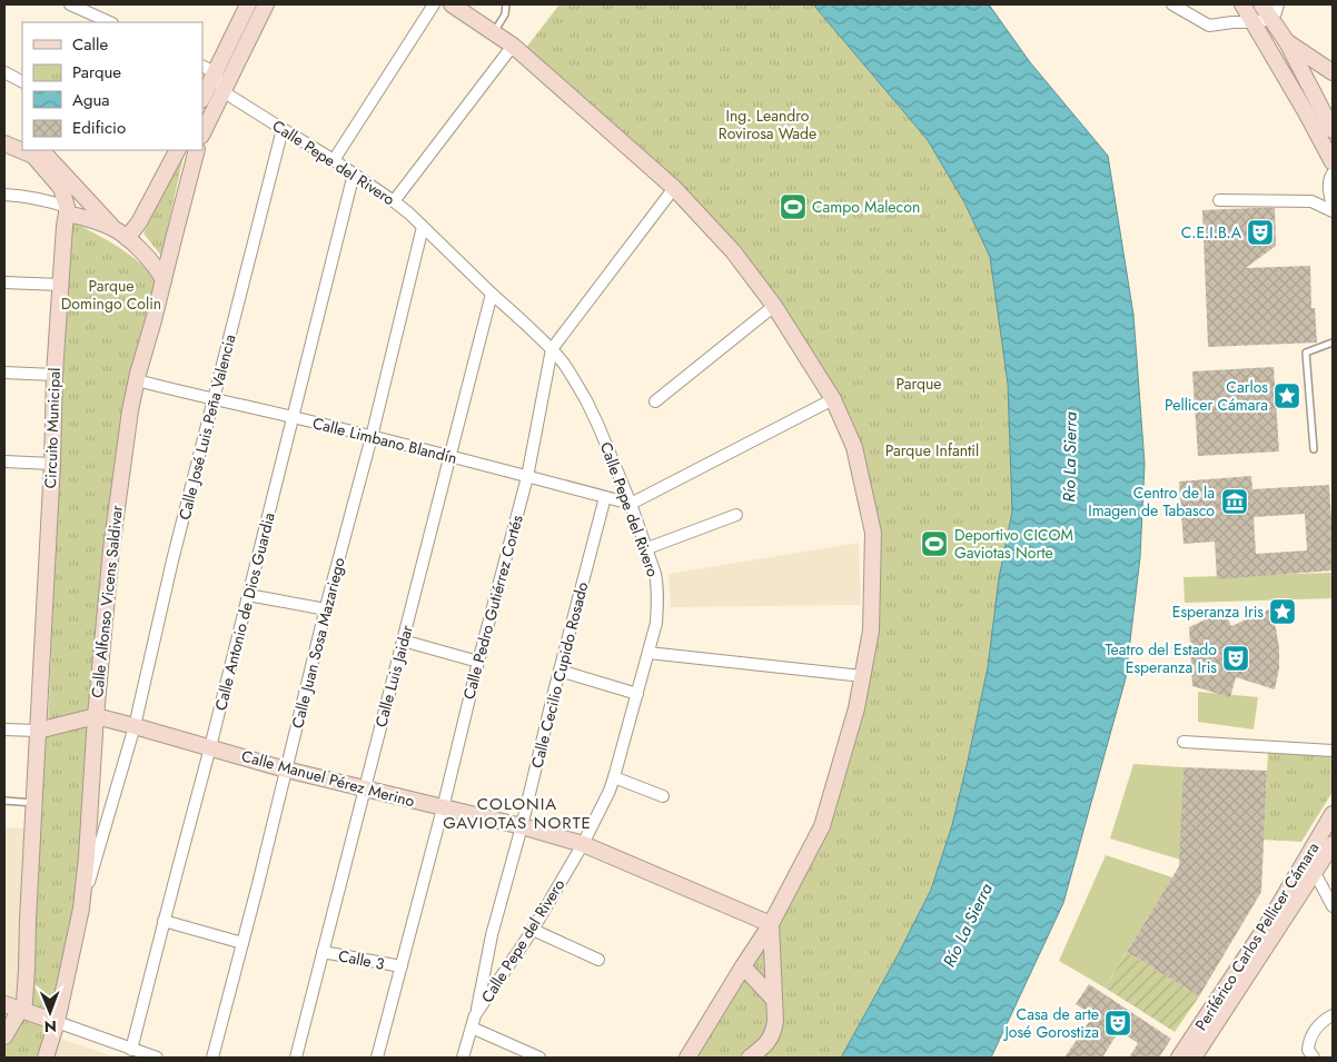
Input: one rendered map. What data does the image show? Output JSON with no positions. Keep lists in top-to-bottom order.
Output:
{
  "streets": {
    "main road": [
      "Circuito Municipal",
      "Calle Alfonso Vicens Saldivar",
      "Calle Manuel Pérez Merino",
      "Periférico Carlos Pellicer Cámara"
    ],
    "street": [
      "Calle Pepe del Rivero",
      "Calle José Luis Peña Valencia",
      "Calle Limbano Blandín",
      "Calle Pedro Gutiérrez Cortés",
      "Calle Antonio de Dios Guardia",
      "Calle Juan Sosa Mazariego",
      "Calle Cecilio Cupido Rosado",
      "Calle Luis Jaidar",
      "Calle 3"
    ]
  },
  "crossings": [
    ["Calle Pepe del Rivero", "Calle José Luis Peña Valencia"],
    ["Calle Pepe del Rivero", "Calle Limbano Blandín"],
    ["Calle Pepe del Rivero", "Calle Pedro Gutiérrez Cortés"],
    ["Calle Pepe del Rivero", "Calle Antonio de Dios Guardia"],
    ["Calle Pepe del Rivero", "Calle Juan Sosa Mazariego"],
    ["Calle Pepe del Rivero", "Calle Cecilio Cupido Rosado"],
    ["Calle Pepe del Rivero", "Calle Luis Jaidar"],
    ["Calle Pepe del Rivero", "Calle Manuel Pérez Merino"],
    ["Calle José Luis Peña Valencia", "Calle Limbano Blandín"],
    ["Calle José Luis Peña Valencia", "Calle Alfonso Vicens Saldivar"],
    ["Calle José Luis Peña Valencia", "Calle Manuel Pérez Merino"],
    ["Circuito Municipal", "Calle Manuel Pérez Merino"],
    ["Calle Limbano Blandín", "Calle Alfonso Vicens Saldivar"],
    ["Calle Limbano Blandín", "Calle Pedro Gutiérrez Cortés"],
    ["Calle Limbano Blandín", "Calle Antonio de Dios Guardia"],
    ["Calle Limbano Blandín", "Calle Juan Sosa Mazariego"],
    ["Calle Limbano Blandín", "Calle Cecilio Cupido Rosado"],
    ["Calle Limbano Blandín", "Calle Luis Jaidar"],
    ["Calle Alfonso Vicens Saldivar", "Calle Manuel Pérez Merino"],
    ["Calle Pedro Gutiérrez Cortés", "Calle Manuel Pérez Merino"],
    ["Calle Pedro Gutiérrez Cortés", "Calle 3"],
    ["Calle Antonio de Dios Guardia", "Calle Manuel Pérez Merino"],
    ["Calle Juan Sosa Mazariego", "Calle Manuel Pérez Merino"],
    ["Calle Cecilio Cupido Rosado", "Calle Manuel Pérez Merino"],
    ["Calle Luis Jaidar", "Calle Manuel Pérez Merino"],
    ["Calle Luis Jaidar", "Calle 3"]
  ],
  "districts": ["COLONIA GAVIOTAS NORTE"],
  "water": ["Río La Sierra"],
  "parks": [
    "Ing. Leandro Rovirosa Wade",
    "Parque Domingo Colin",
    "Parque",
    "Parque Infantil"
  ],
  "places": {
    "sports": ["Campo Malecon", "Deportivo CICOM Gaviotas Norte"],
    "theatre": ["C.E.I.B.A", "Teatro del Estado Esperanza Iris", "Casa de arte José Gorostiza"],
    "place": ["Carlos Pellicer Cámara", "Esperanza Iris"],
    "museum": ["Centro de la Imagen de Tabasco"]
  },
  "legend": [
    "Calle",
    "Parque",
    "Agua",
    "Edificio"
  ],
  "north": "bottom"
}
